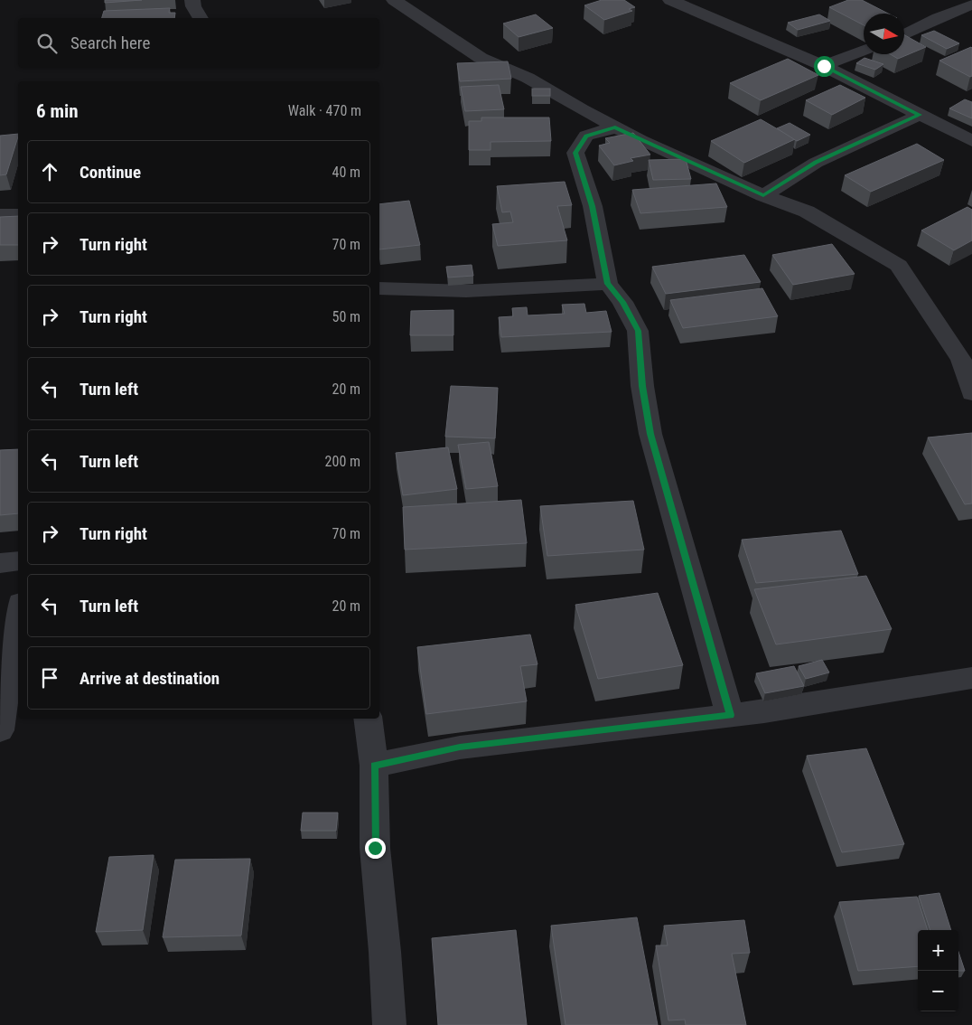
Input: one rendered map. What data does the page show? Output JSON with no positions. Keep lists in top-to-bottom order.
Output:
{
  "north": "right",
  "page": {
    "search": "Search here",
    "heading": ["6 min", "Walk · 470 m"],
    "list": [
      ["Continue", "40 m"],
      ["Turn right", "70 m"],
      ["Turn right", "50 m"],
      ["Turn left", "20 m"],
      ["Turn left", "200 m"],
      ["Turn right", "70 m"],
      ["Turn left", "20 m"],
      "Arrive at destination"
    ],
    "map_buttons": ["+", "−"]
  }
}
